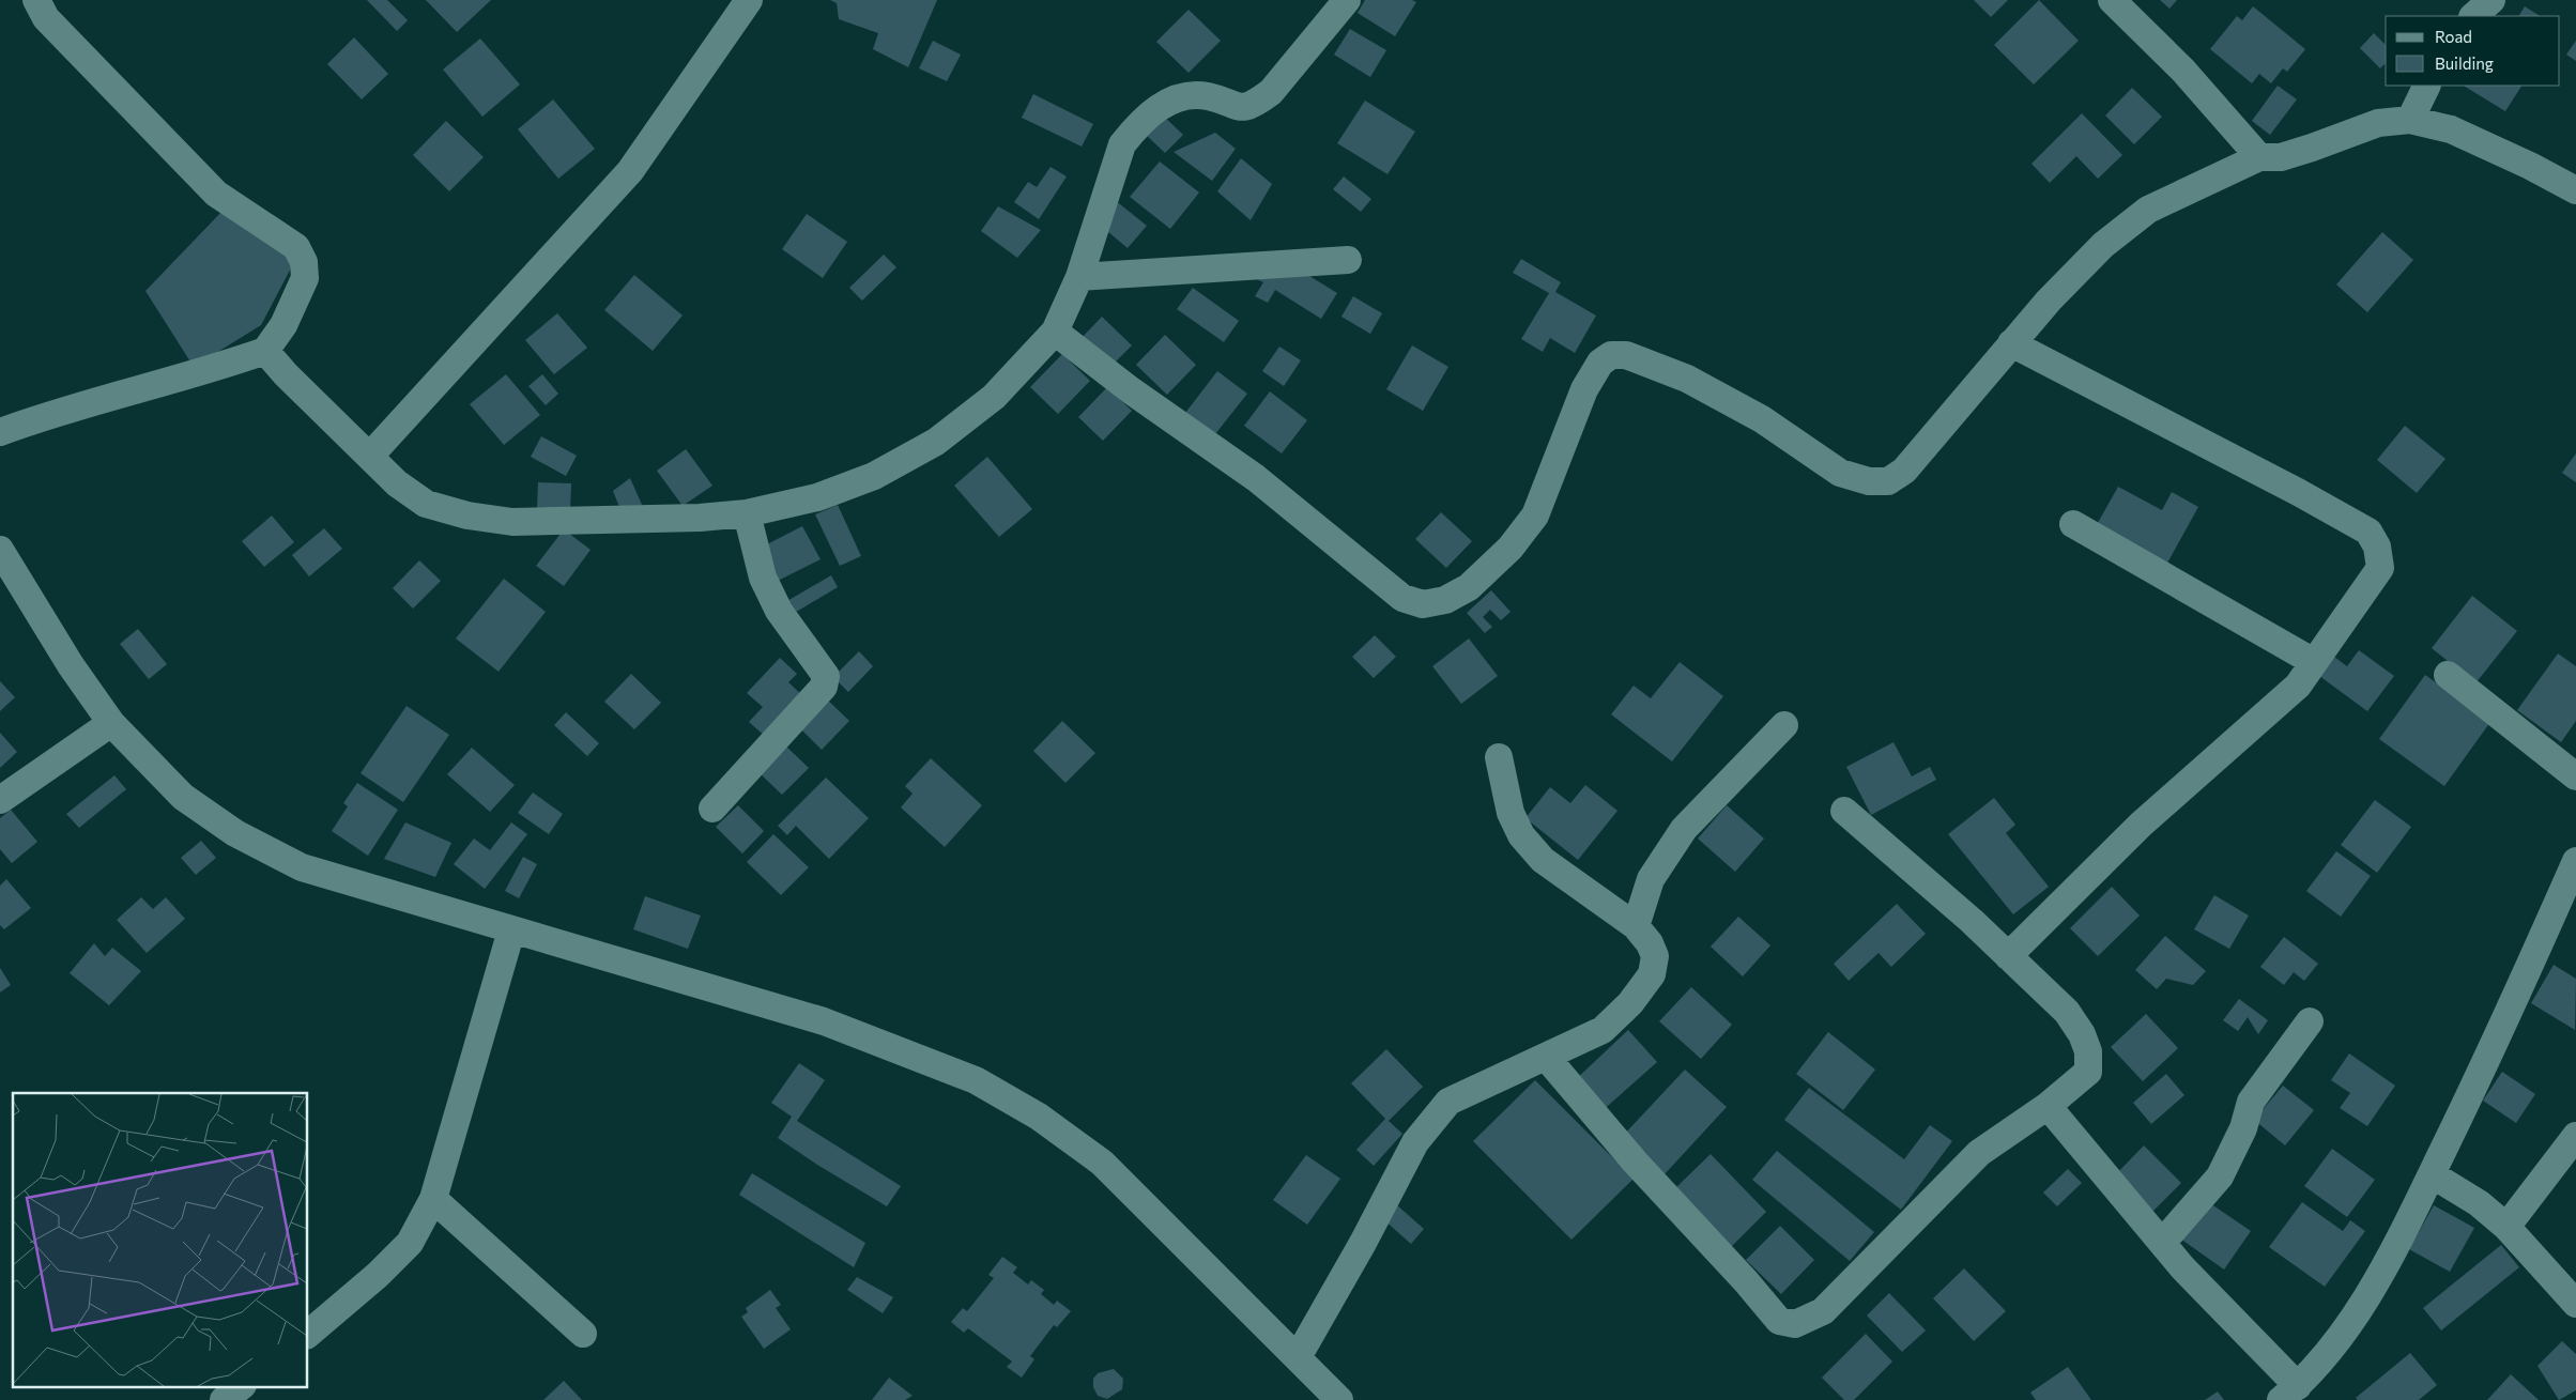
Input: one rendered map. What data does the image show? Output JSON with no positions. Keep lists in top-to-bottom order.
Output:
{
  "legend": ["Road", "Building"]
}
